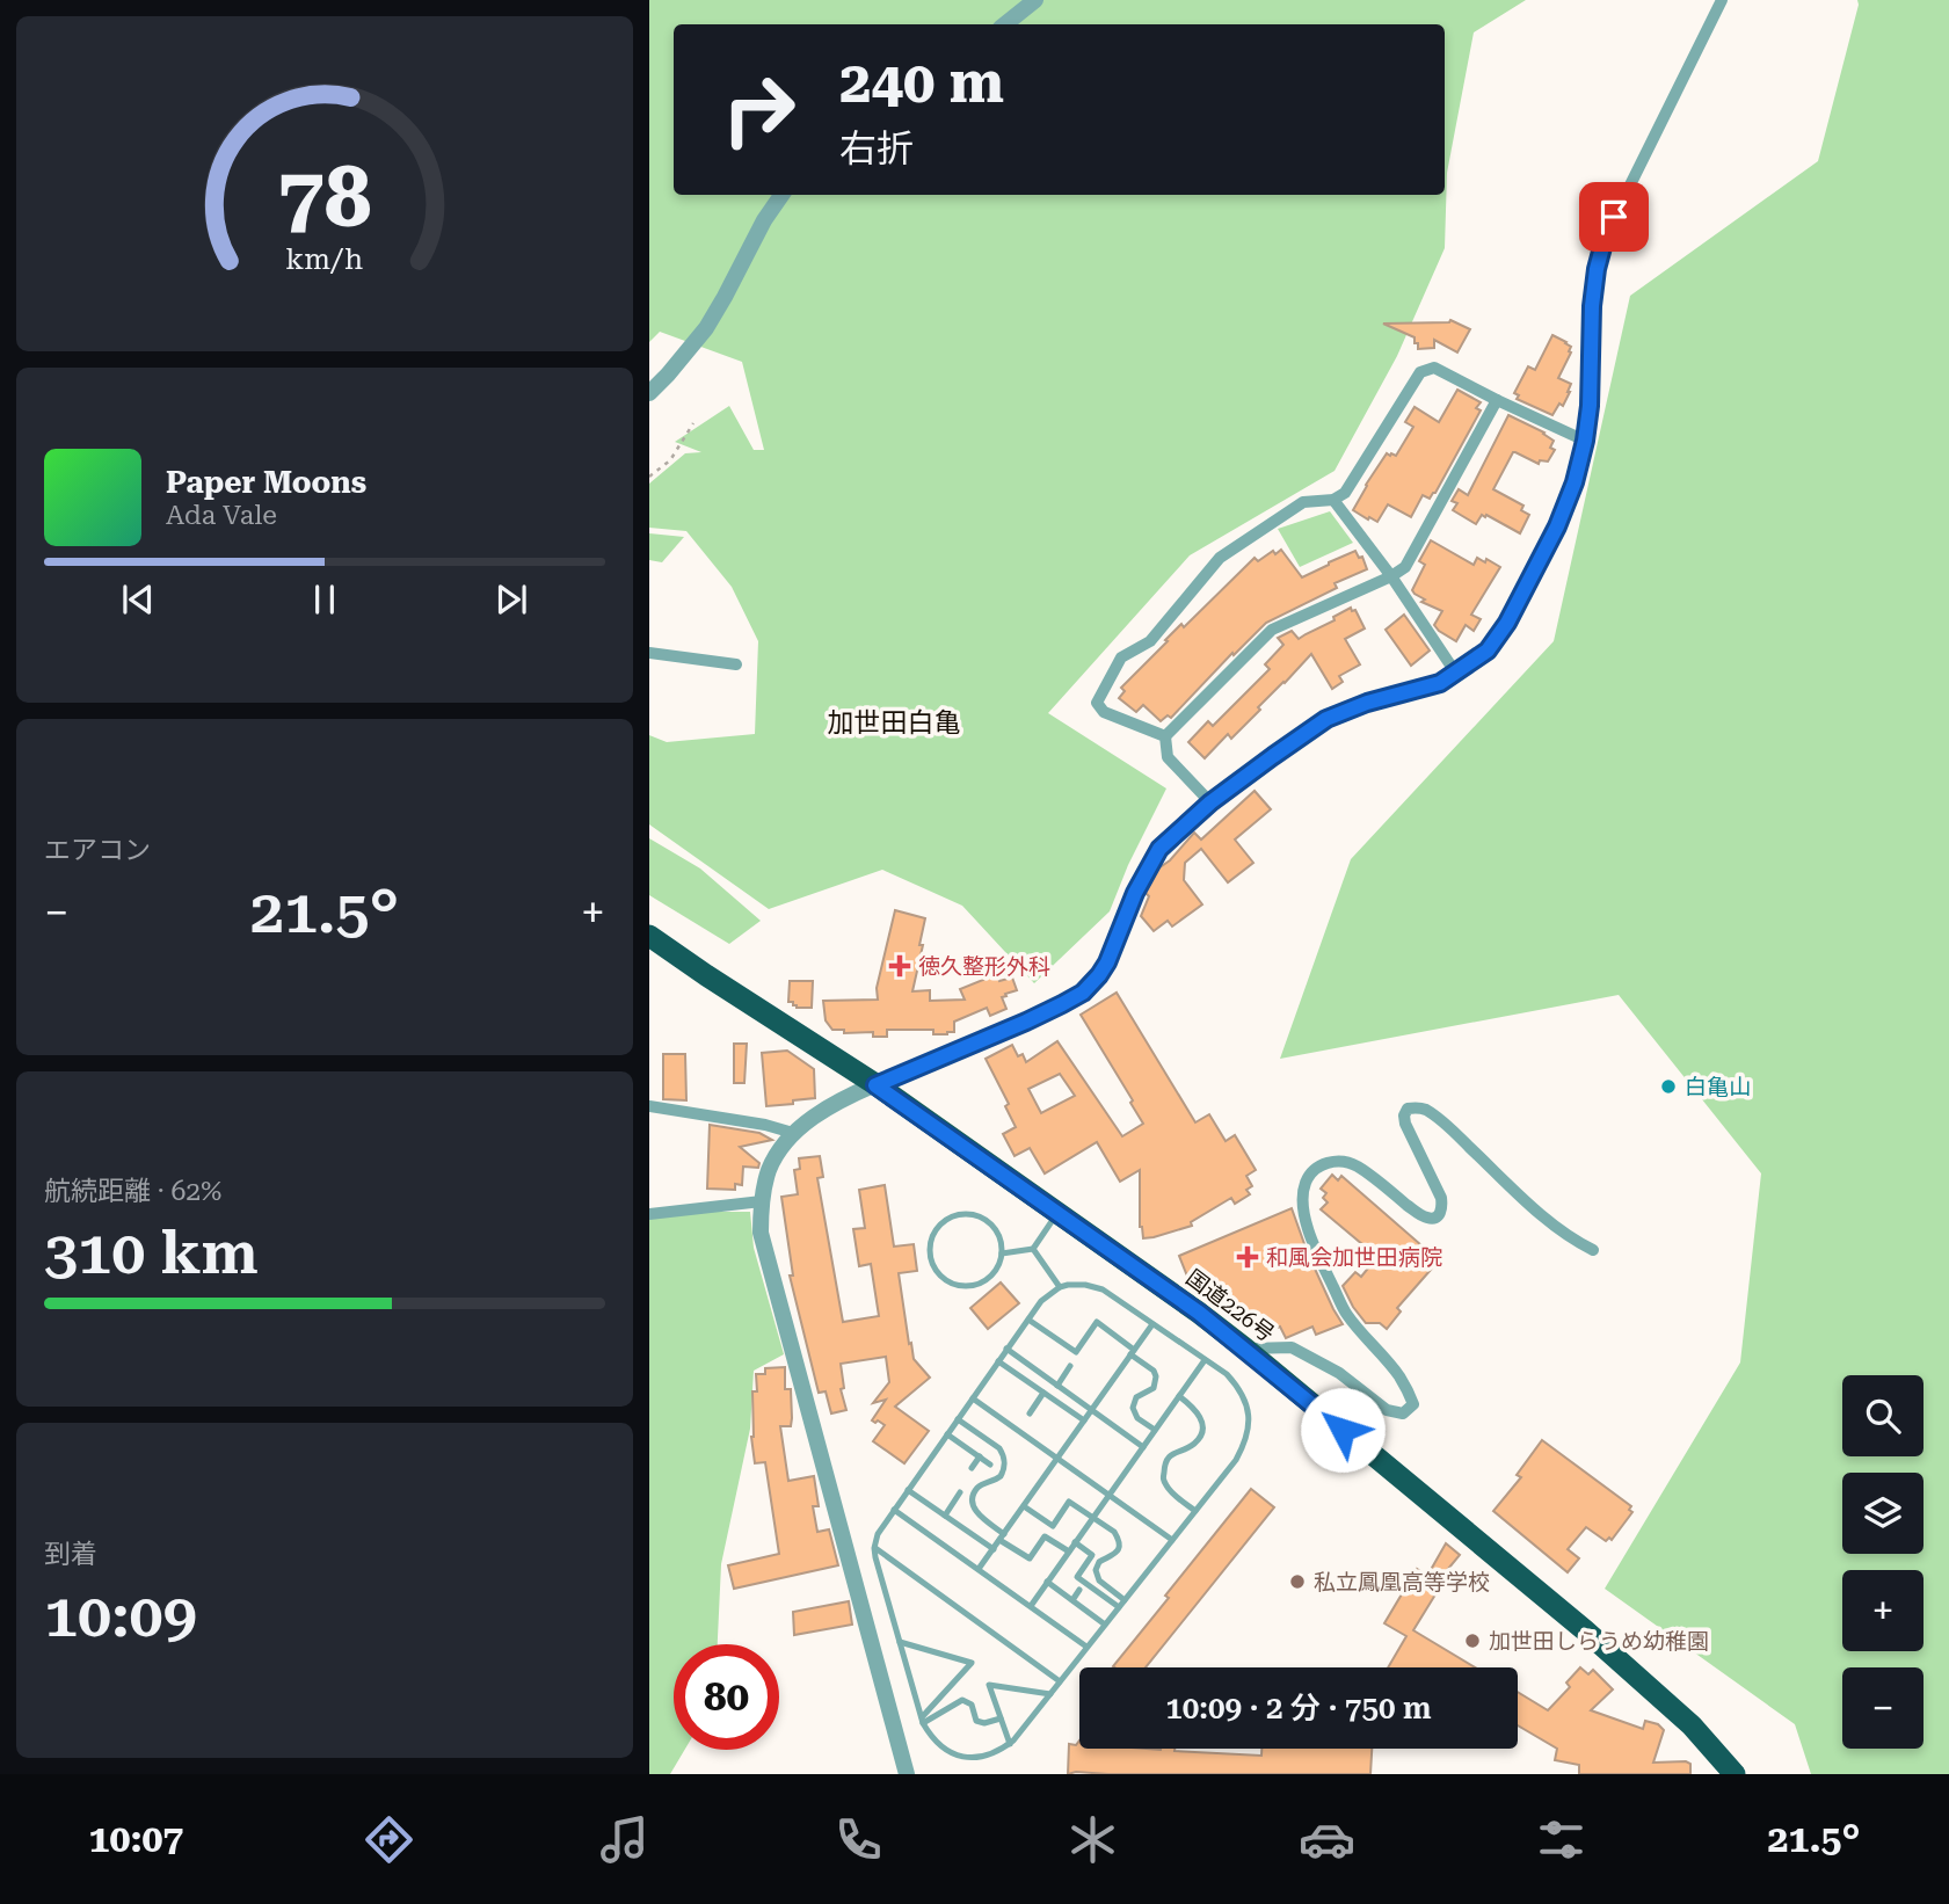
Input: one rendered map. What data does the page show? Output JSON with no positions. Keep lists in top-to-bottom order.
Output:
{
  "streets": {
    "highway": ["国道226号"]
  },
  "districts": ["加世田白亀"],
  "places": {
    "health": ["徳久整形外科", "和風会加世田病院"],
    "other": ["白亀山", "私立鳳凰高等学校", "加世田しらうめ幼稚園"]
  },
  "page": {
    "turn": ["240 m", "右折"],
    "song": ["Paper Moons", "Ada Vale"],
    "tile": [
      "エアコン",
      ["航続距離 · 62%", "310 km"],
      ["到着", "10:09"]
    ],
    "heat": ["−", "21.5°", "+"],
    "map_buttons": ["+", "−"],
    "limit": "80",
    "trip": "10:09 · 2 分 · 750 m",
    "tabs": ["10:07", "21.5°"],
    "gauge": ["78", "km/h"]
  }
}
